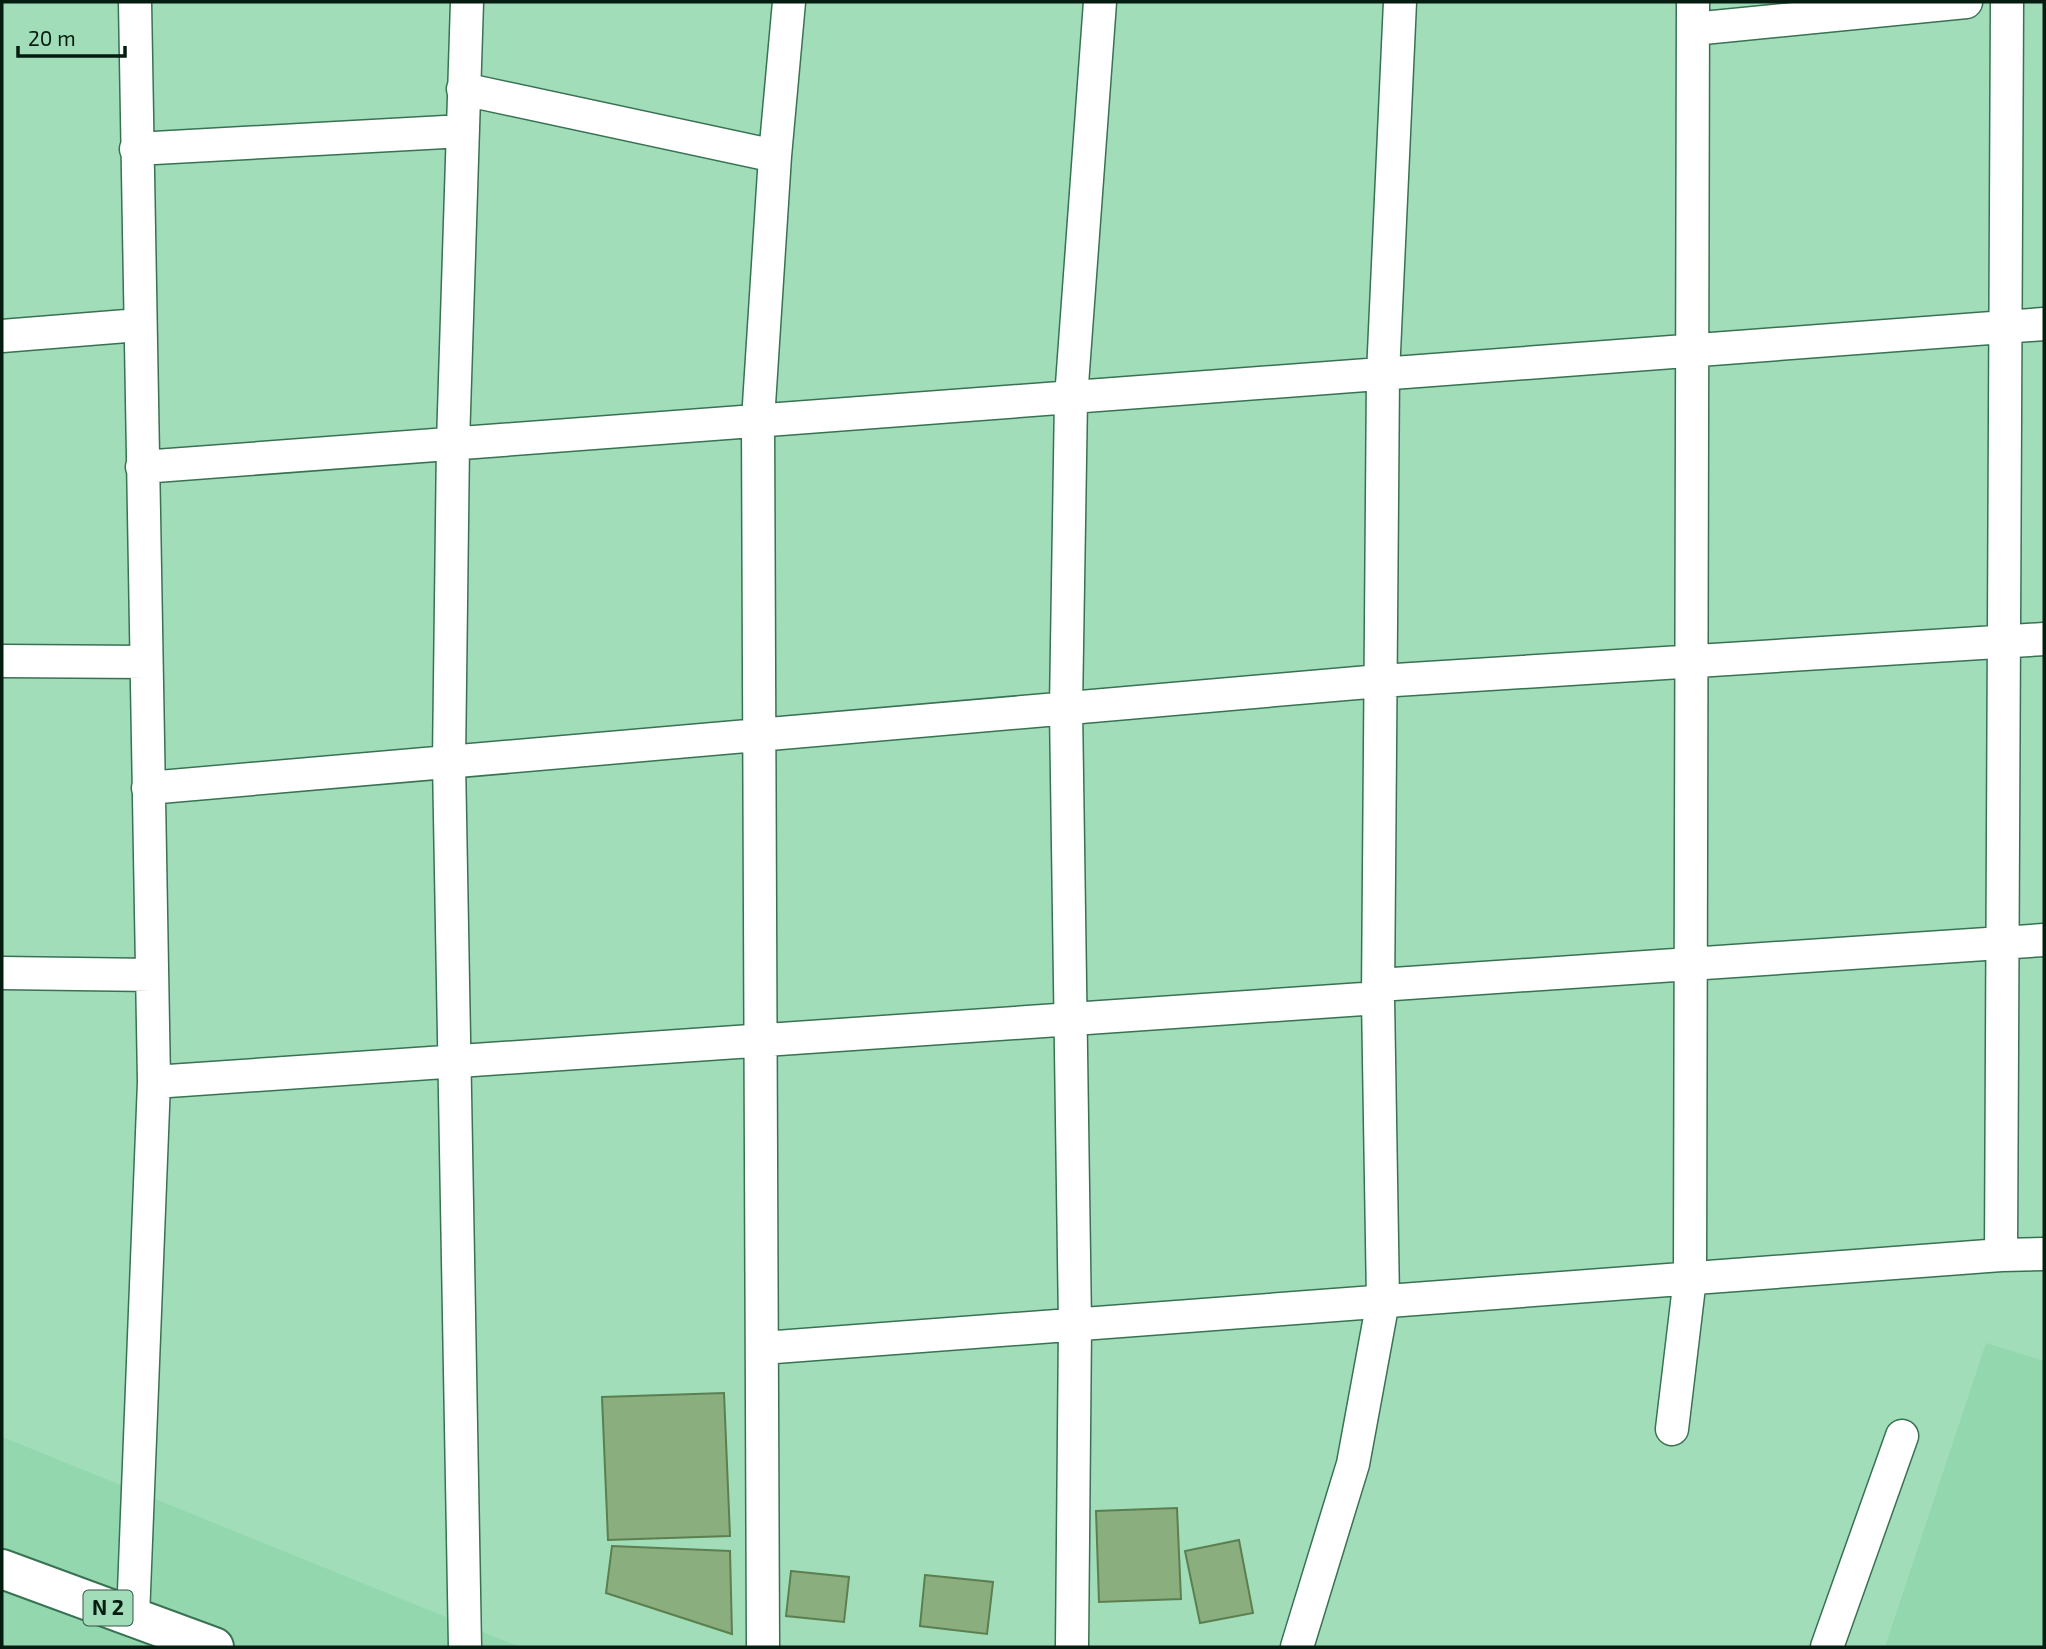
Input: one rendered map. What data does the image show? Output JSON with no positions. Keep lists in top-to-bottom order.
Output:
{
  "streets": {
    "highway": ["N 2"]
  },
  "scale_bar": "20 m"
}
